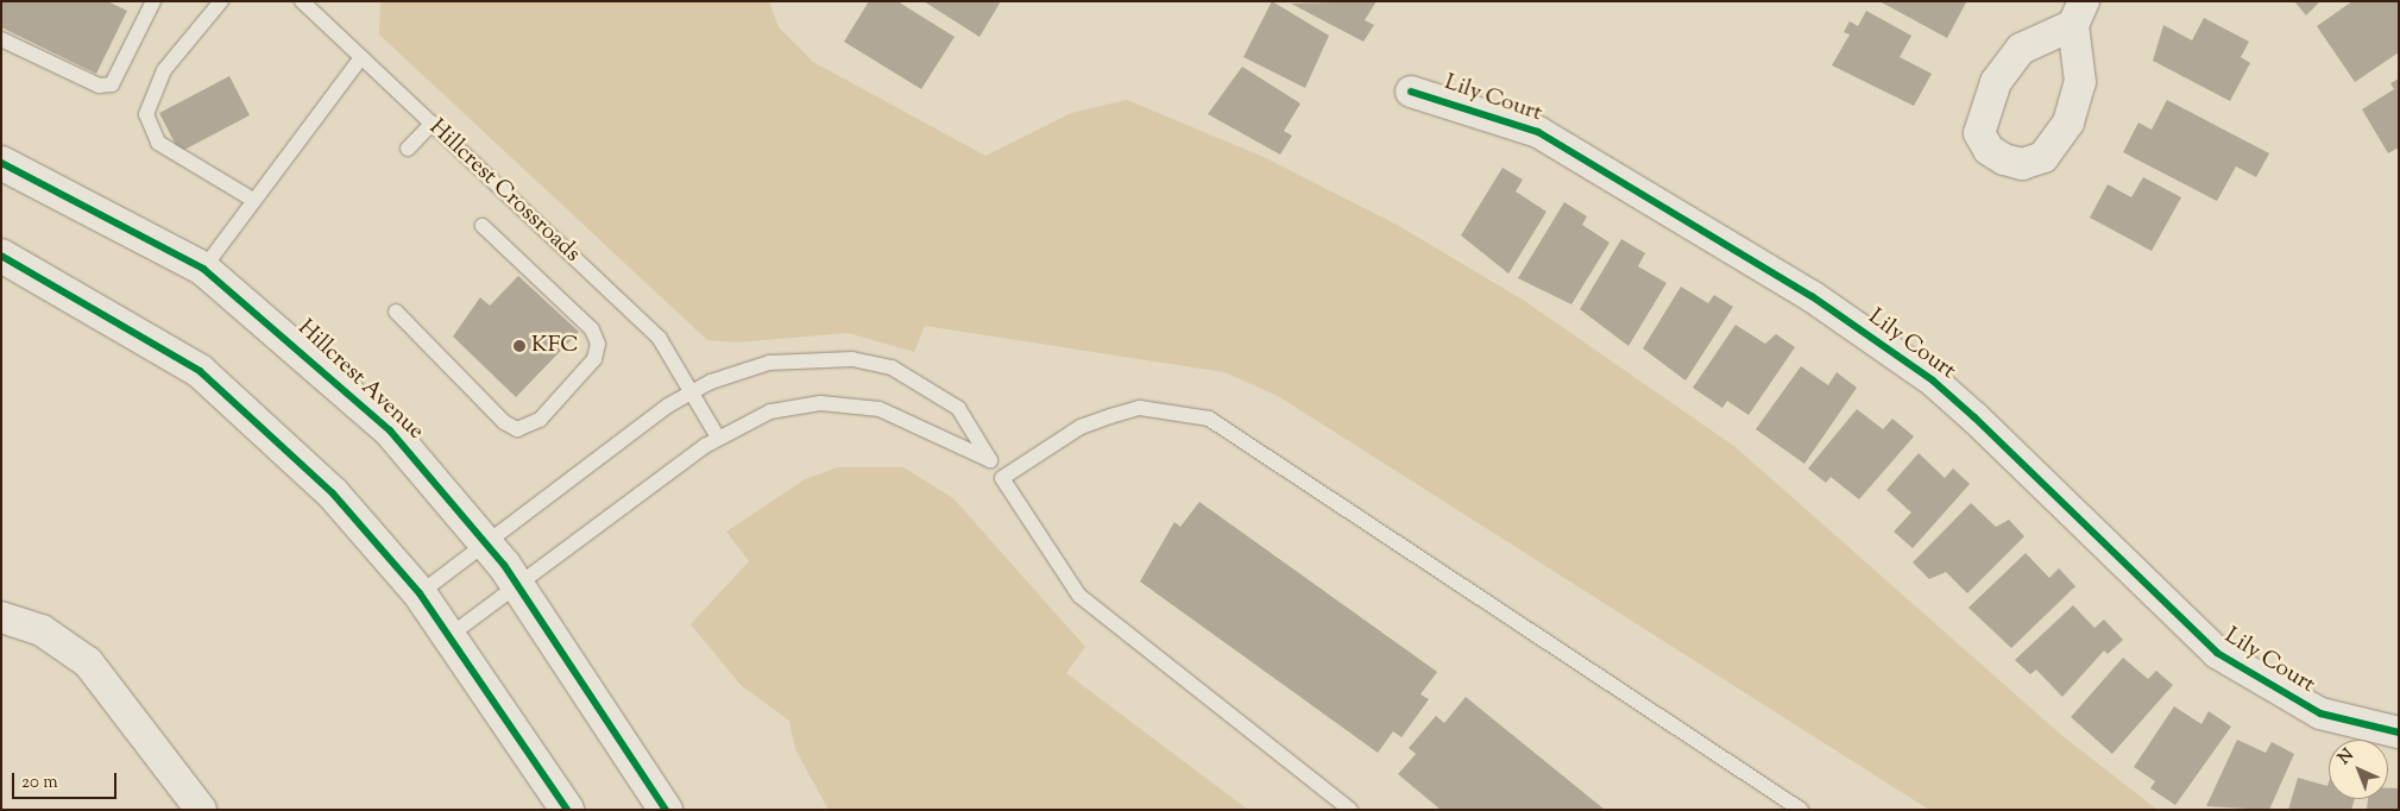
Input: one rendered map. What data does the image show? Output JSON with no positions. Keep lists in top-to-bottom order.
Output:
{
  "streets": {
    "main road": ["Hillcrest Avenue"],
    "street": ["Lily Court"],
    "lane": ["Hillcrest Crossroads"]
  },
  "places": ["KFC"],
  "scale_bar": "20 m",
  "north": "top left"
}
